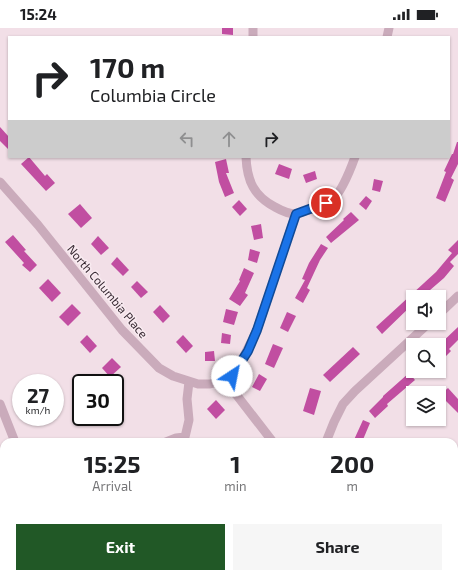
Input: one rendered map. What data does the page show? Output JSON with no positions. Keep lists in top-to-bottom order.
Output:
{
  "streets": {
    "street": ["North Columbia Place"]
  },
  "page": {
    "status": "15:24",
    "turn": ["170 m", "Columbia Circle"],
    "speed": "27 km/h",
    "limit": "30",
    "eta": [
      "15:25",
      "Arrival",
      "1",
      "min",
      "200",
      "m"
    ],
    "buttons": ["Exit", "Share"]
  }
}
